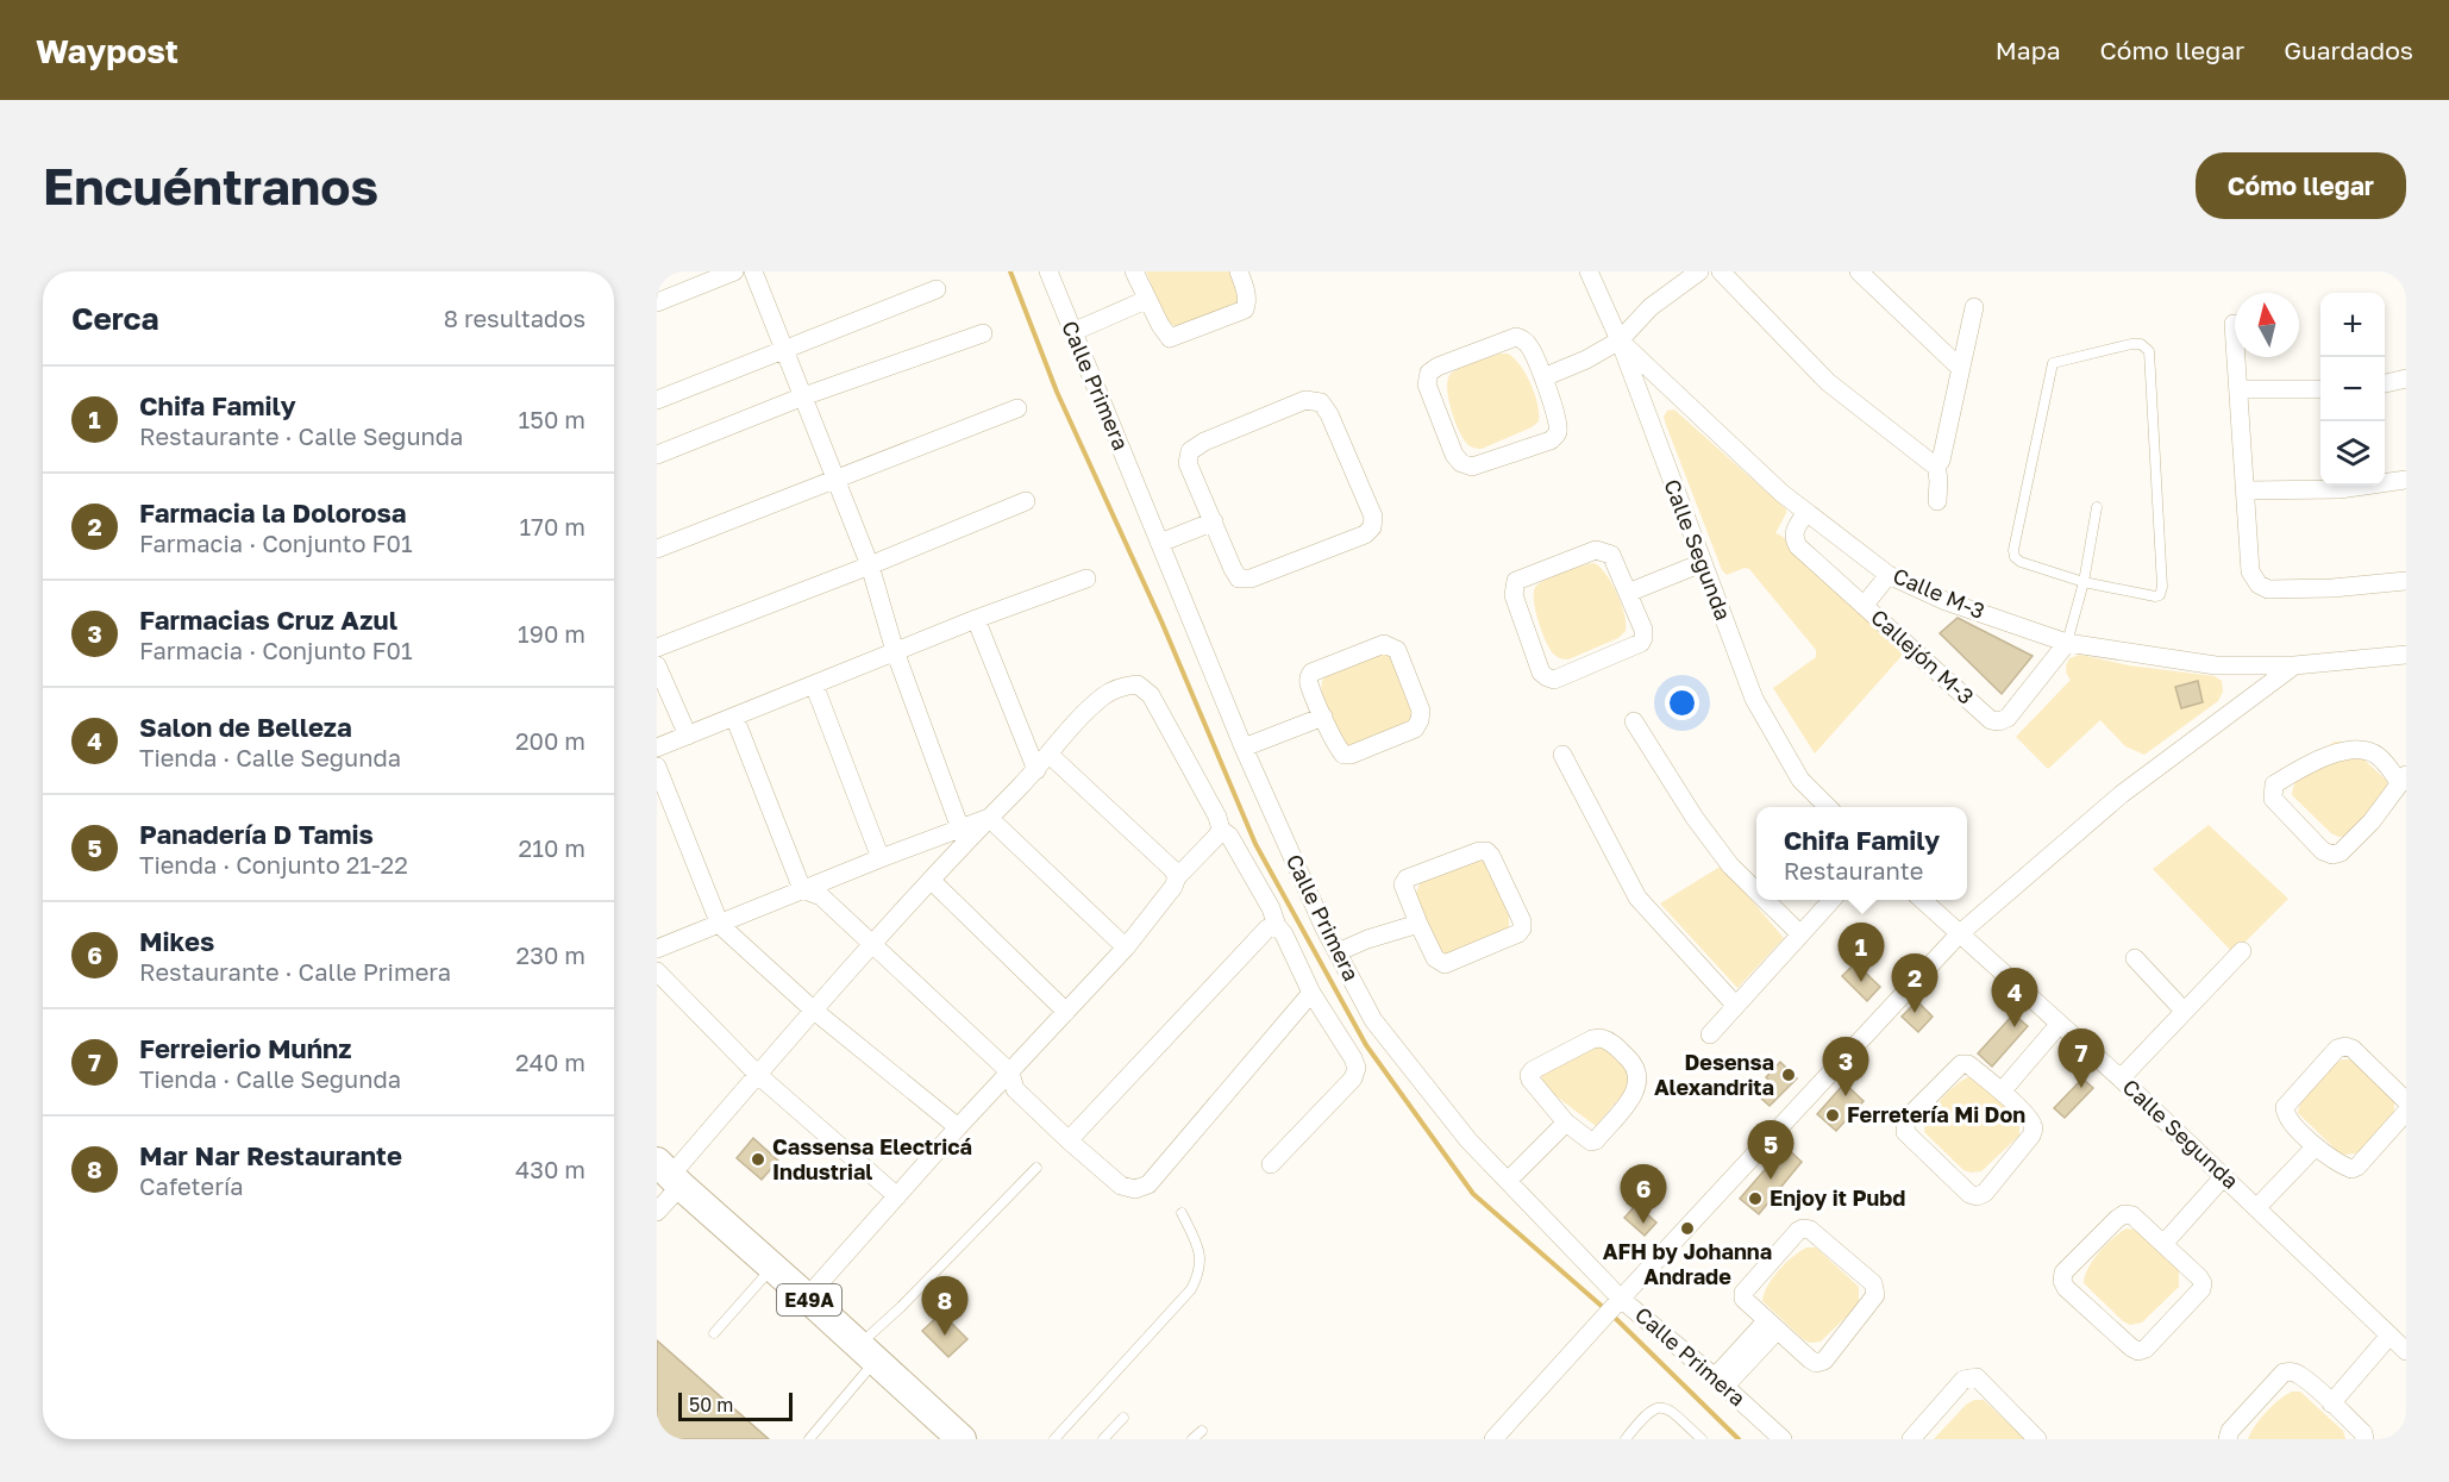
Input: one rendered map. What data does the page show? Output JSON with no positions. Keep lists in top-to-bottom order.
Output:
{
  "streets": {
    "main road": ["E49A"],
    "street": [
      "Calle Primera",
      "Calle Segunda",
      "Calle M-3",
      "Callejón M-3"
    ]
  },
  "crossings": [
    ["Calle Segunda", "Calle M-3"],
    ["Calle M-3", "Callejón M-3"]
  ],
  "places": [
    "Desensa Alexandrita",
    "Ferretería Mi Don",
    "Cassensa Electricá Industrial",
    "Enjoy it Pubd",
    "AFH by Johanna Andrade"
  ],
  "scale_bar": "50 m",
  "north": "top",
  "page": {
    "header": "Waypost",
    "nav": ["Mapa", "Cómo llegar", "Guardados"],
    "buttons": "Cómo llegar",
    "title": "Encuéntranos",
    "heading": ["Cerca", "8 resultados"],
    "map_buttons": ["+", "−"],
    "list": [
      {
        "mark": "1",
        "name": "Chifa Family",
        "note": "Restaurante · Calle Segunda",
        "value": "150 m"
      },
      {
        "mark": "2",
        "name": "Farmacia la Dolorosa",
        "note": "Farmacia · Conjunto F01",
        "value": "170 m"
      },
      {
        "mark": "3",
        "name": "Farmacias Cruz Azul",
        "note": "Farmacia · Conjunto F01",
        "value": "190 m"
      },
      {
        "mark": "4",
        "name": "Salon de Belleza",
        "note": "Tienda · Calle Segunda",
        "value": "200 m"
      },
      {
        "mark": "5",
        "name": "Panadería D Tamis",
        "note": "Tienda · Conjunto 21-22",
        "value": "210 m"
      },
      {
        "mark": "6",
        "name": "Mikes",
        "note": "Restaurante · Calle Primera",
        "value": "230 m"
      },
      {
        "mark": "7",
        "name": "Ferreierio Muńnz",
        "note": "Tienda · Calle Segunda",
        "value": "240 m"
      },
      {
        "mark": "8",
        "name": "Mar Nar Restaurante",
        "note": "Cafetería",
        "value": "430 m"
      }
    ],
    "popup": ["Chifa Family", "Restaurante"],
    "pins": [
      "1",
      "2",
      "4",
      "7",
      "3",
      "5",
      "6",
      "8"
    ],
    "scale": "50 m"
  }
}
